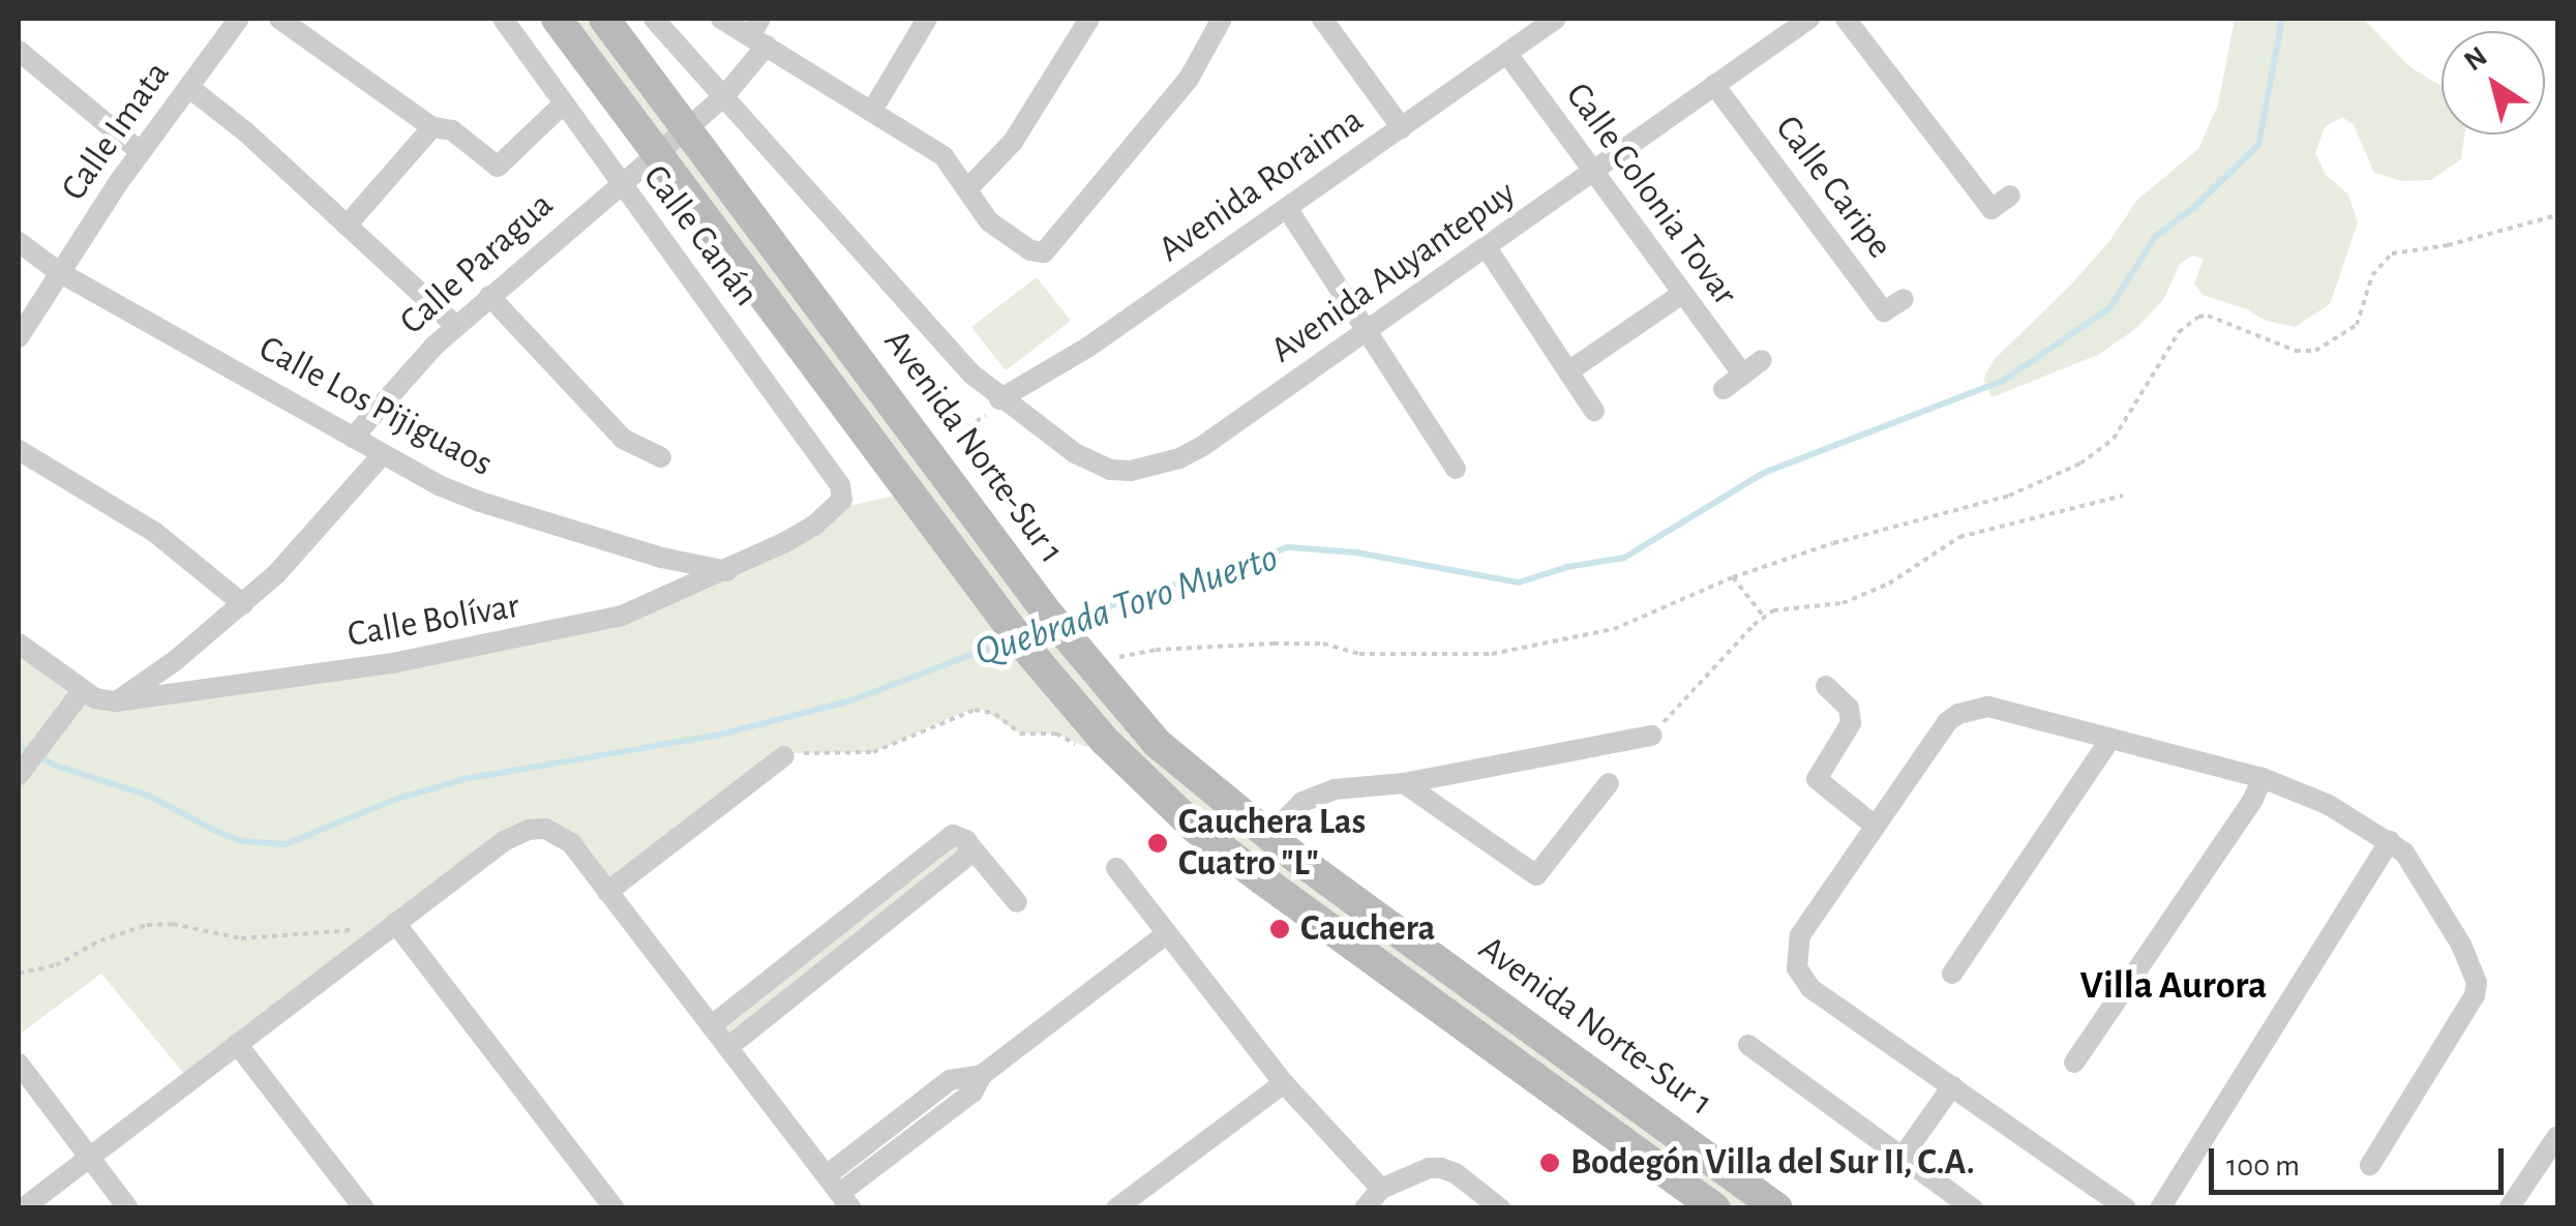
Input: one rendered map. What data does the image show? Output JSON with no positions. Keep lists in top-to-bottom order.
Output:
{
  "streets": {
    "main road": ["Avenida Norte-Sur 1"],
    "street": [
      "Calle Imata",
      "Avenida Roraima",
      "Calle Caripe",
      "Calle Colonia Tovar",
      "Calle Canán",
      "Calle Paragua",
      "Avenida Auyantepuy",
      "Calle Los Pijiguaos",
      "Calle Bolívar"
    ]
  },
  "crossings": [
    ["Calle Imata", "Calle Los Pijiguaos"],
    ["Avenida Roraima", "Calle Colonia Tovar"],
    ["Avenida Roraima", "Avenida Auyantepuy"],
    ["Calle Caripe", "Avenida Auyantepuy"],
    ["Calle Colonia Tovar", "Avenida Auyantepuy"],
    ["Calle Canán", "Calle Paragua"],
    ["Calle Canán", "Calle Bolívar"],
    ["Calle Paragua", "Avenida Auyantepuy"],
    ["Calle Paragua", "Calle Los Pijiguaos"],
    ["Calle Paragua", "Avenida Norte-Sur 1"],
    ["Calle Los Pijiguaos", "Calle Bolívar"]
  ],
  "districts": ["Villa Aurora"],
  "water": ["Quebrada Toro Muerto"],
  "places": ["Cauchera Las Cuatro \"L\"", "Cauchera", "Bodegón Villa del Sur II, C.A."],
  "scale_bar": "100 m",
  "north": "top left"
}
